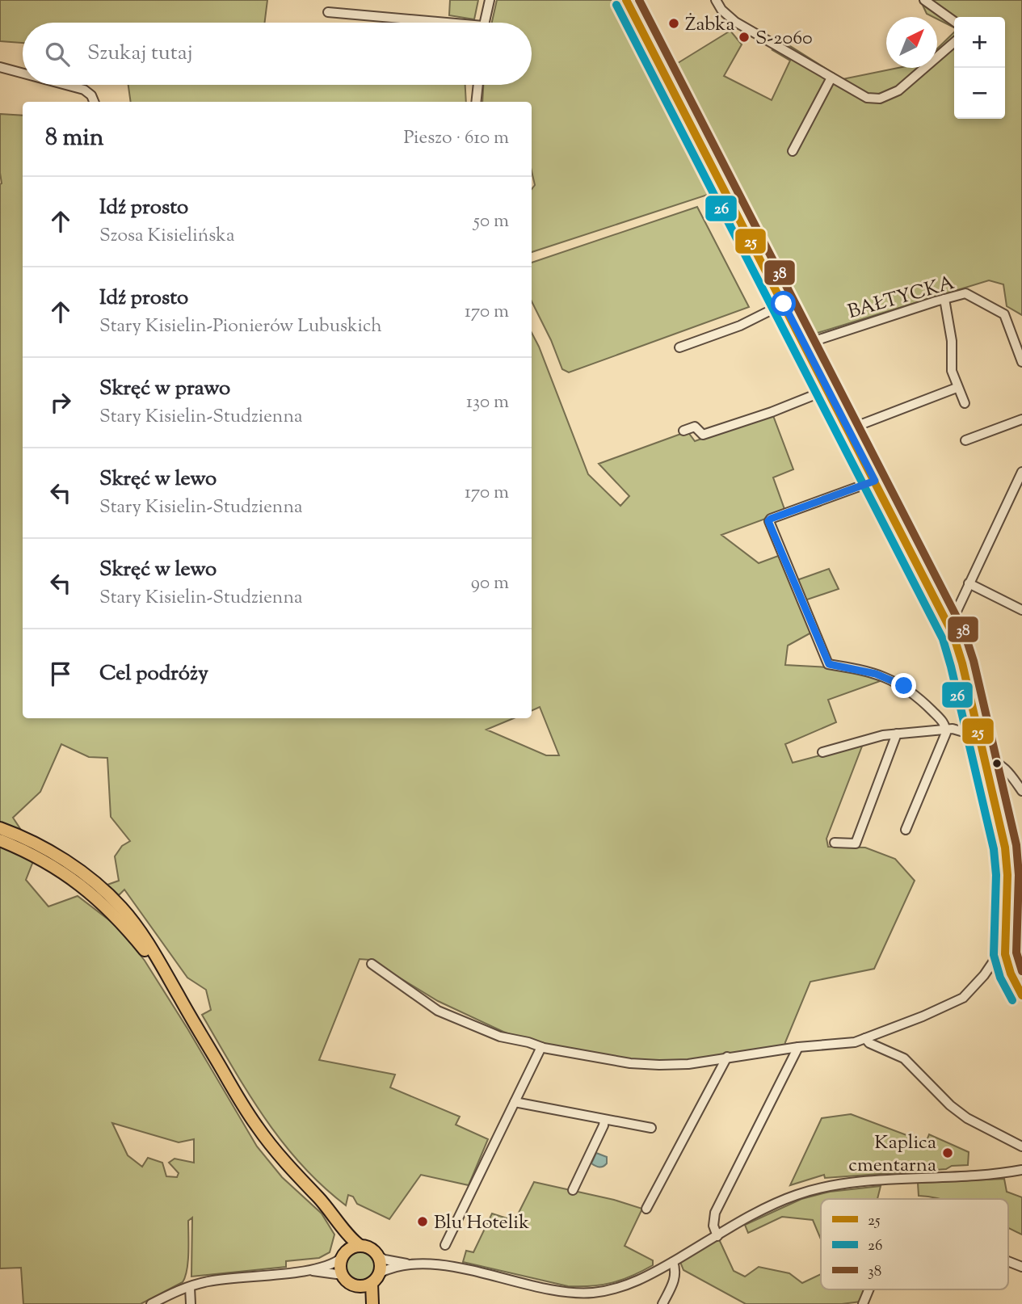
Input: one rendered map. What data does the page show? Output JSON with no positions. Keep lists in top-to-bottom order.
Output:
{
  "streets": {
    "street": ["BAŁTYCKA"]
  },
  "places": [
    "Żabka",
    "S-2060",
    "Kaplica cmentarna",
    "Blu Hotelik"
  ],
  "lines": ["transit line 25", "transit line 38", "transit line 26"],
  "legend": ["25", "26", "38"],
  "north": "top right",
  "page": {
    "map_buttons": ["+", "−"],
    "search": "Szukaj tutaj",
    "heading": ["8 min", "Pieszo · 610 m"],
    "list": [
      ["Idź prosto", "Szosa Kisielińska", "50 m"],
      ["Idź prosto", "Stary Kisielin-Pionierów Lubuskich", "170 m"],
      ["Skręć w prawo", "Stary Kisielin-Studzienna", "130 m"],
      ["Skręć w lewo", "Stary Kisielin-Studzienna", "170 m"],
      ["Skręć w lewo", "Stary Kisielin-Studzienna", "90 m"],
      "Cel podróży"
    ]
  }
}
